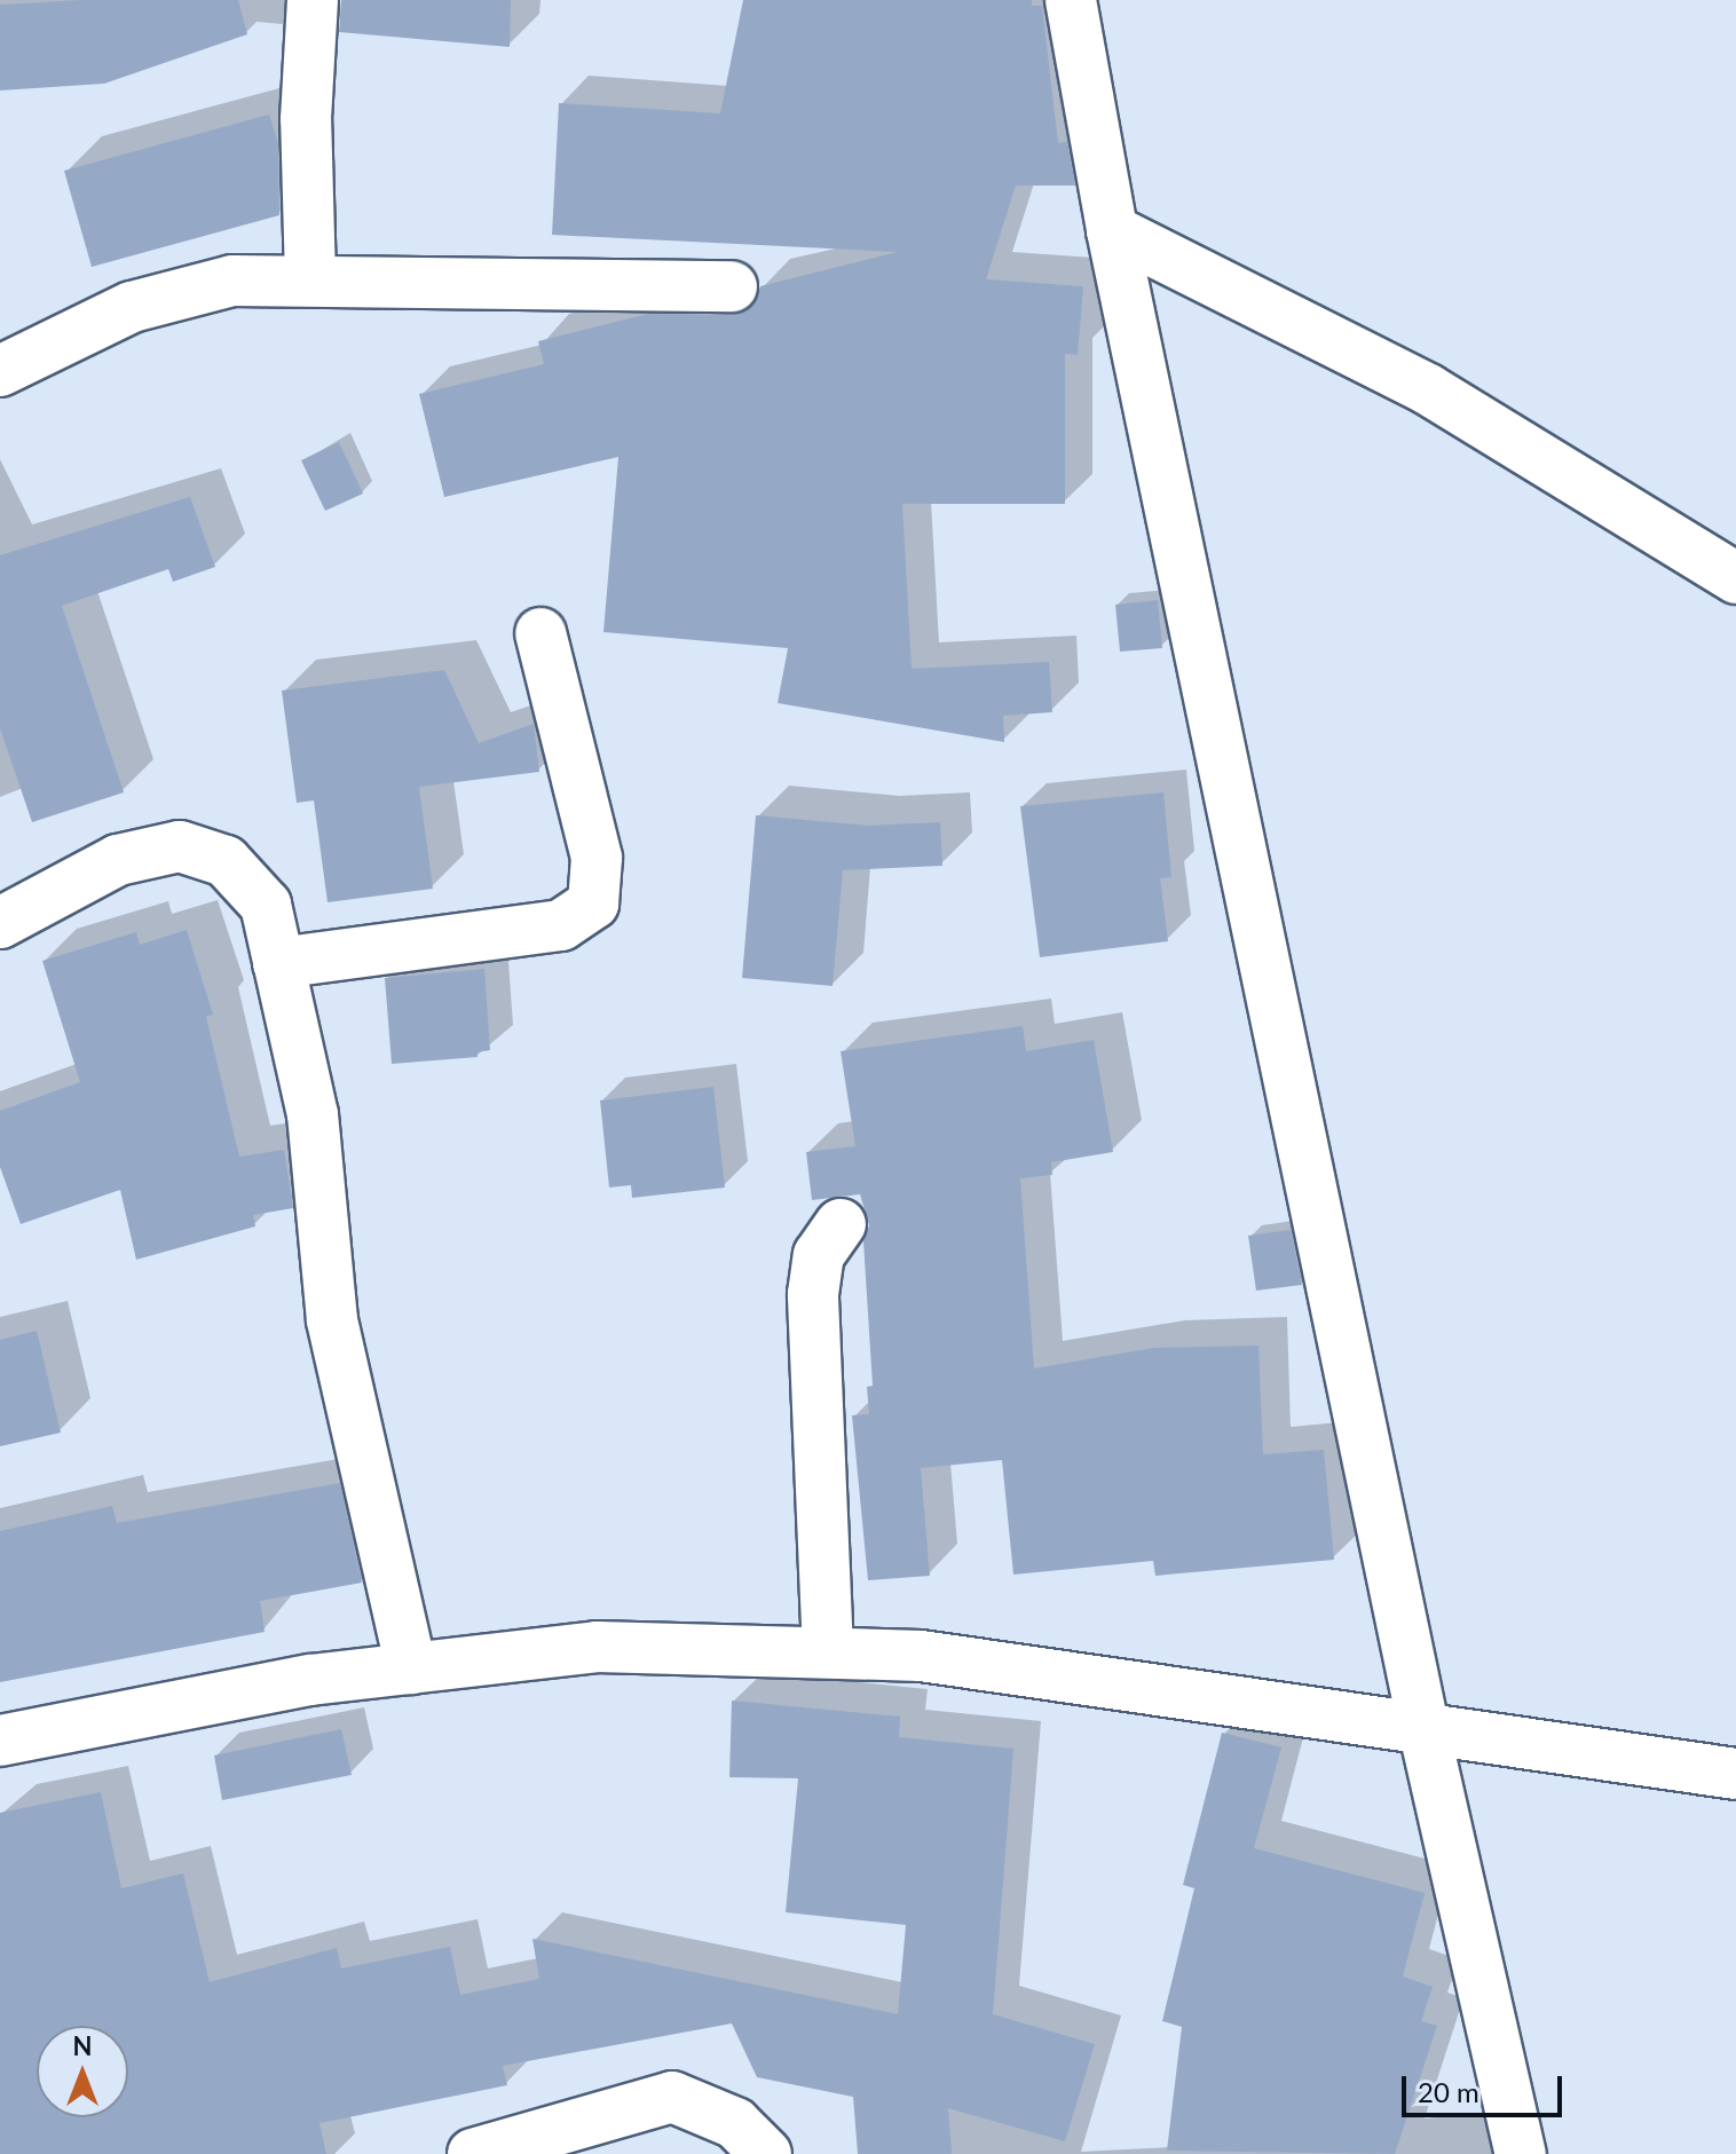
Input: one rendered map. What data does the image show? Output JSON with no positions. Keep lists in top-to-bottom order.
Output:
{
  "scale_bar": "20 m",
  "north": "top"
}
